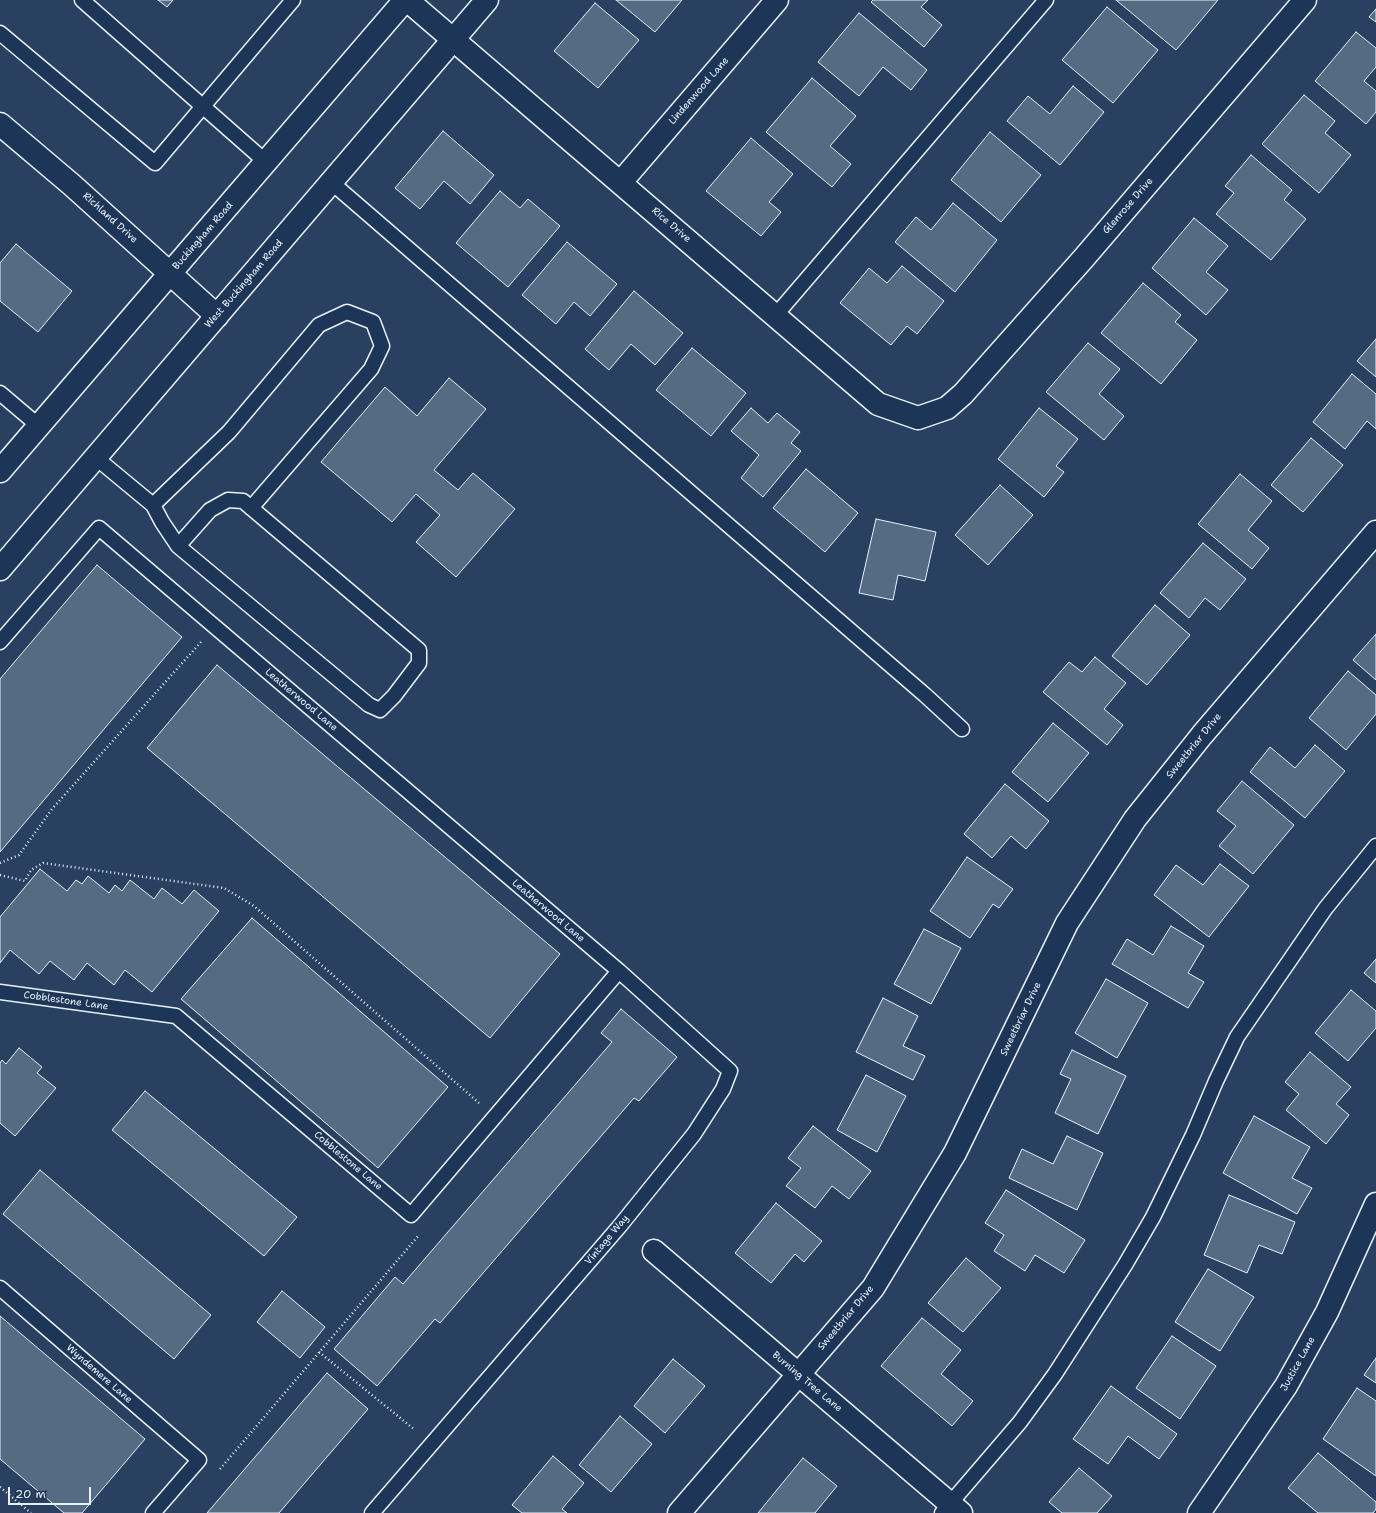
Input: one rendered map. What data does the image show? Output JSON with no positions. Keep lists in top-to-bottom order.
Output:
{
  "streets": {
    "street": [
      "Lindenwood Lane",
      "Glenrose Drive",
      "Richland Drive",
      "Rice Drive",
      "Buckingham Road",
      "West Buckingham Road",
      "Sweetbriar Drive",
      "Justice Lane",
      "Burning Tree Lane"
    ],
    "lane": [
      "Leatherwood Lane",
      "Cobblestone Lane",
      "Vintage Way",
      "Wyndemere Lane"
    ]
  },
  "crossings": [
    ["Lindenwood Lane", "Rice Drive"],
    ["Glenrose Drive", "Rice Drive"],
    ["Richland Drive", "Buckingham Road"],
    ["Richland Drive", "West Buckingham Road"],
    ["Rice Drive", "Buckingham Road"],
    ["Rice Drive", "West Buckingham Road"],
    ["Leatherwood Lane", "Cobblestone Lane"],
    ["Leatherwood Lane", "Vintage Way"],
    ["Sweetbriar Drive", "Burning Tree Lane"],
    ["Cobblestone Lane", "Vintage Way"]
  ],
  "scale_bar": "20 m"
}
